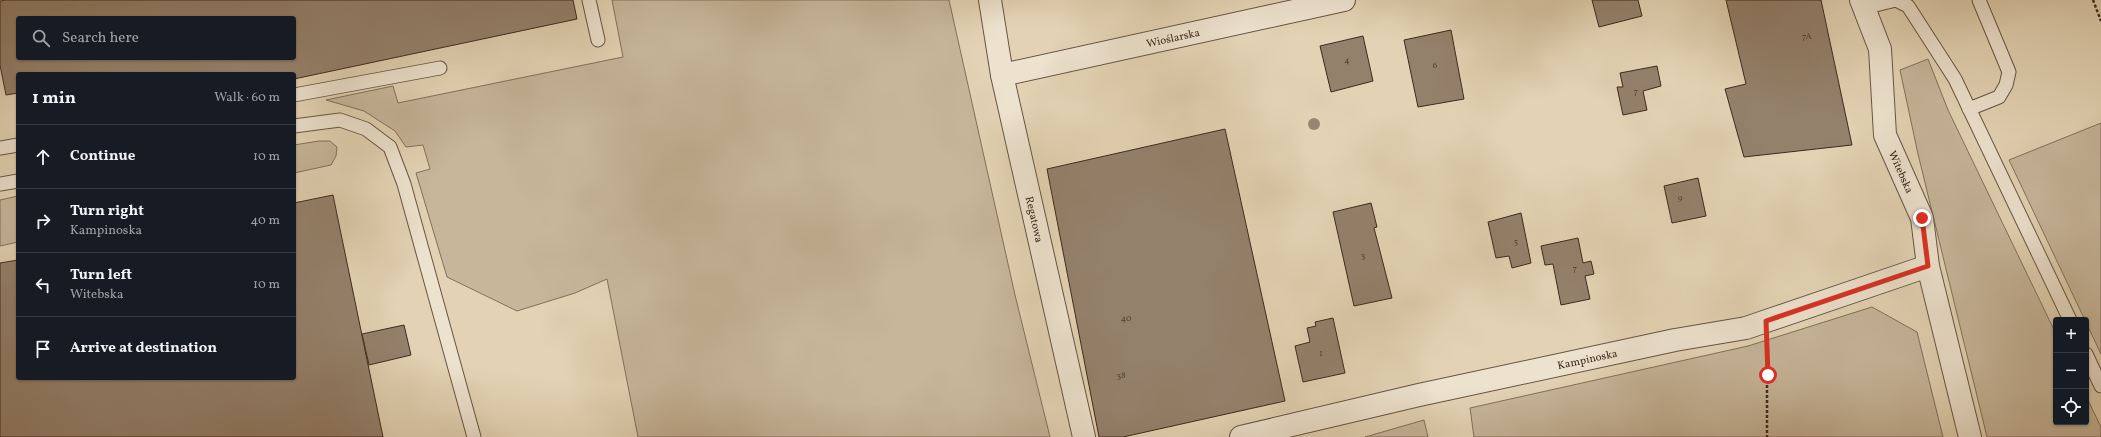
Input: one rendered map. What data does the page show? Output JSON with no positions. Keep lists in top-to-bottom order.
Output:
{
  "streets": {
    "street": [
      "Wioślarska",
      "Witebska",
      "Regatowa",
      "Kampinoska"
    ]
  },
  "crossings": [
    ["Wioślarska", "Regatowa"],
    ["Witebska", "Kampinoska"]
  ],
  "house_numbers": [
    "7A",
    "4",
    "6",
    "7",
    "9",
    "5",
    "3",
    "7",
    "40",
    "1",
    "38"
  ],
  "page": {
    "search": "Search here",
    "heading": ["1 min", "Walk · 60 m"],
    "list": [
      ["Continue", "10 m"],
      ["Turn right", "Kampinoska", "40 m"],
      ["Turn left", "Witebska", "10 m"],
      "Arrive at destination"
    ],
    "map_buttons": ["+", "−"]
  }
}
